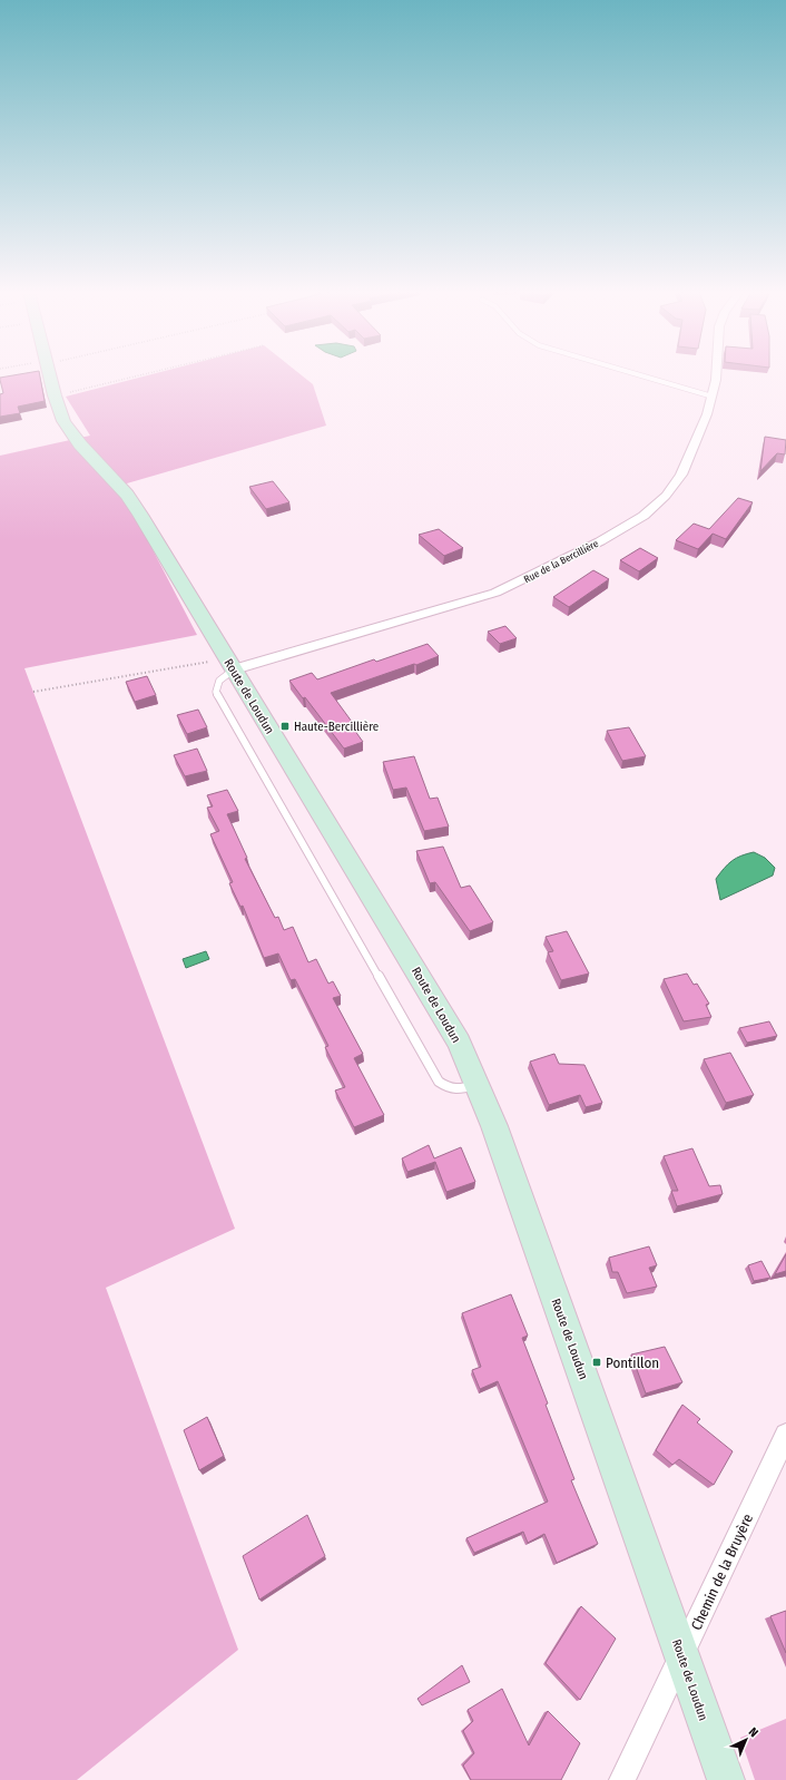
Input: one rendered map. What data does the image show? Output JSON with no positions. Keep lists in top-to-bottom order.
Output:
{
  "streets": {
    "main road": ["Route de Loudun"],
    "street": ["Rue de la Bercillière", "Chemin de la Bruyère"]
  },
  "crossings": [
    ["Rue de la Bercillière", "Route de Loudun"],
    ["Route de Loudun", "Chemin de la Bruyère"]
  ],
  "places": {
    "transit": ["Haute-Bercillière", "Pontillon"]
  },
  "north": "top right"
}
